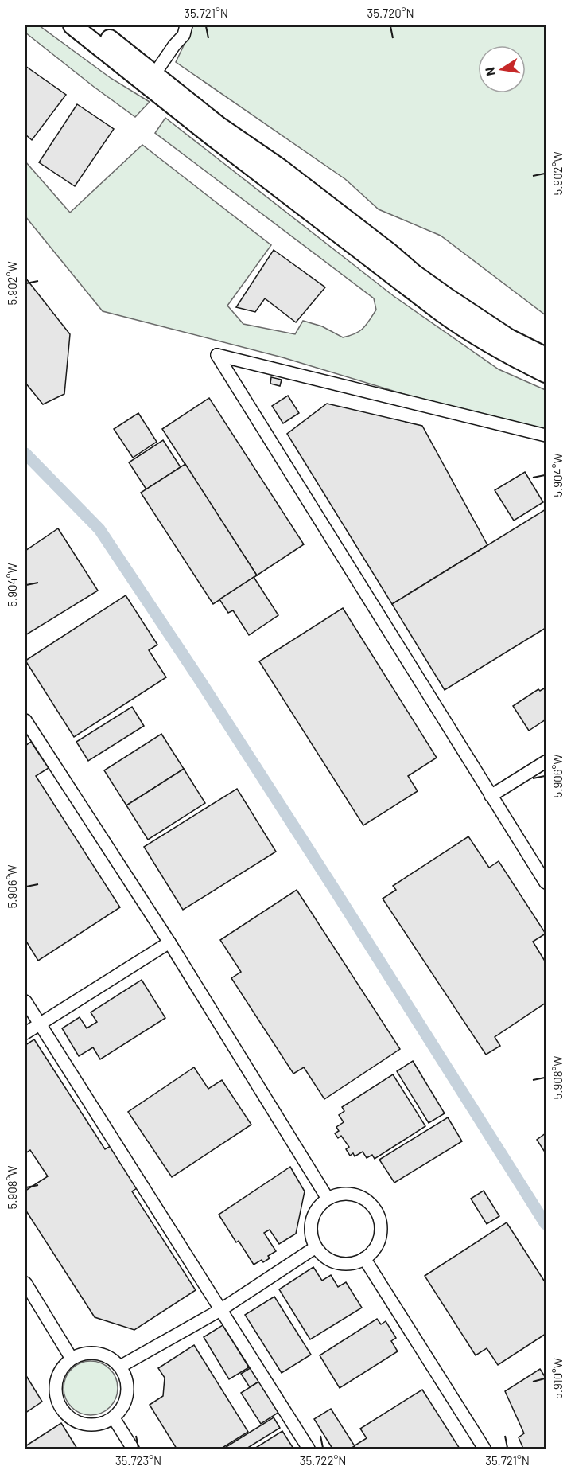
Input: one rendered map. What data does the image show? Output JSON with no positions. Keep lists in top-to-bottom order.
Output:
{
  "north": "left",
  "coordinates": [
    "35.721°N",
    "35.720°N",
    "5.902°W",
    "5.904°W",
    "5.906°W",
    "5.908°W",
    "5.910°W",
    "35.723°N",
    "35.722°N"
  ]
}
